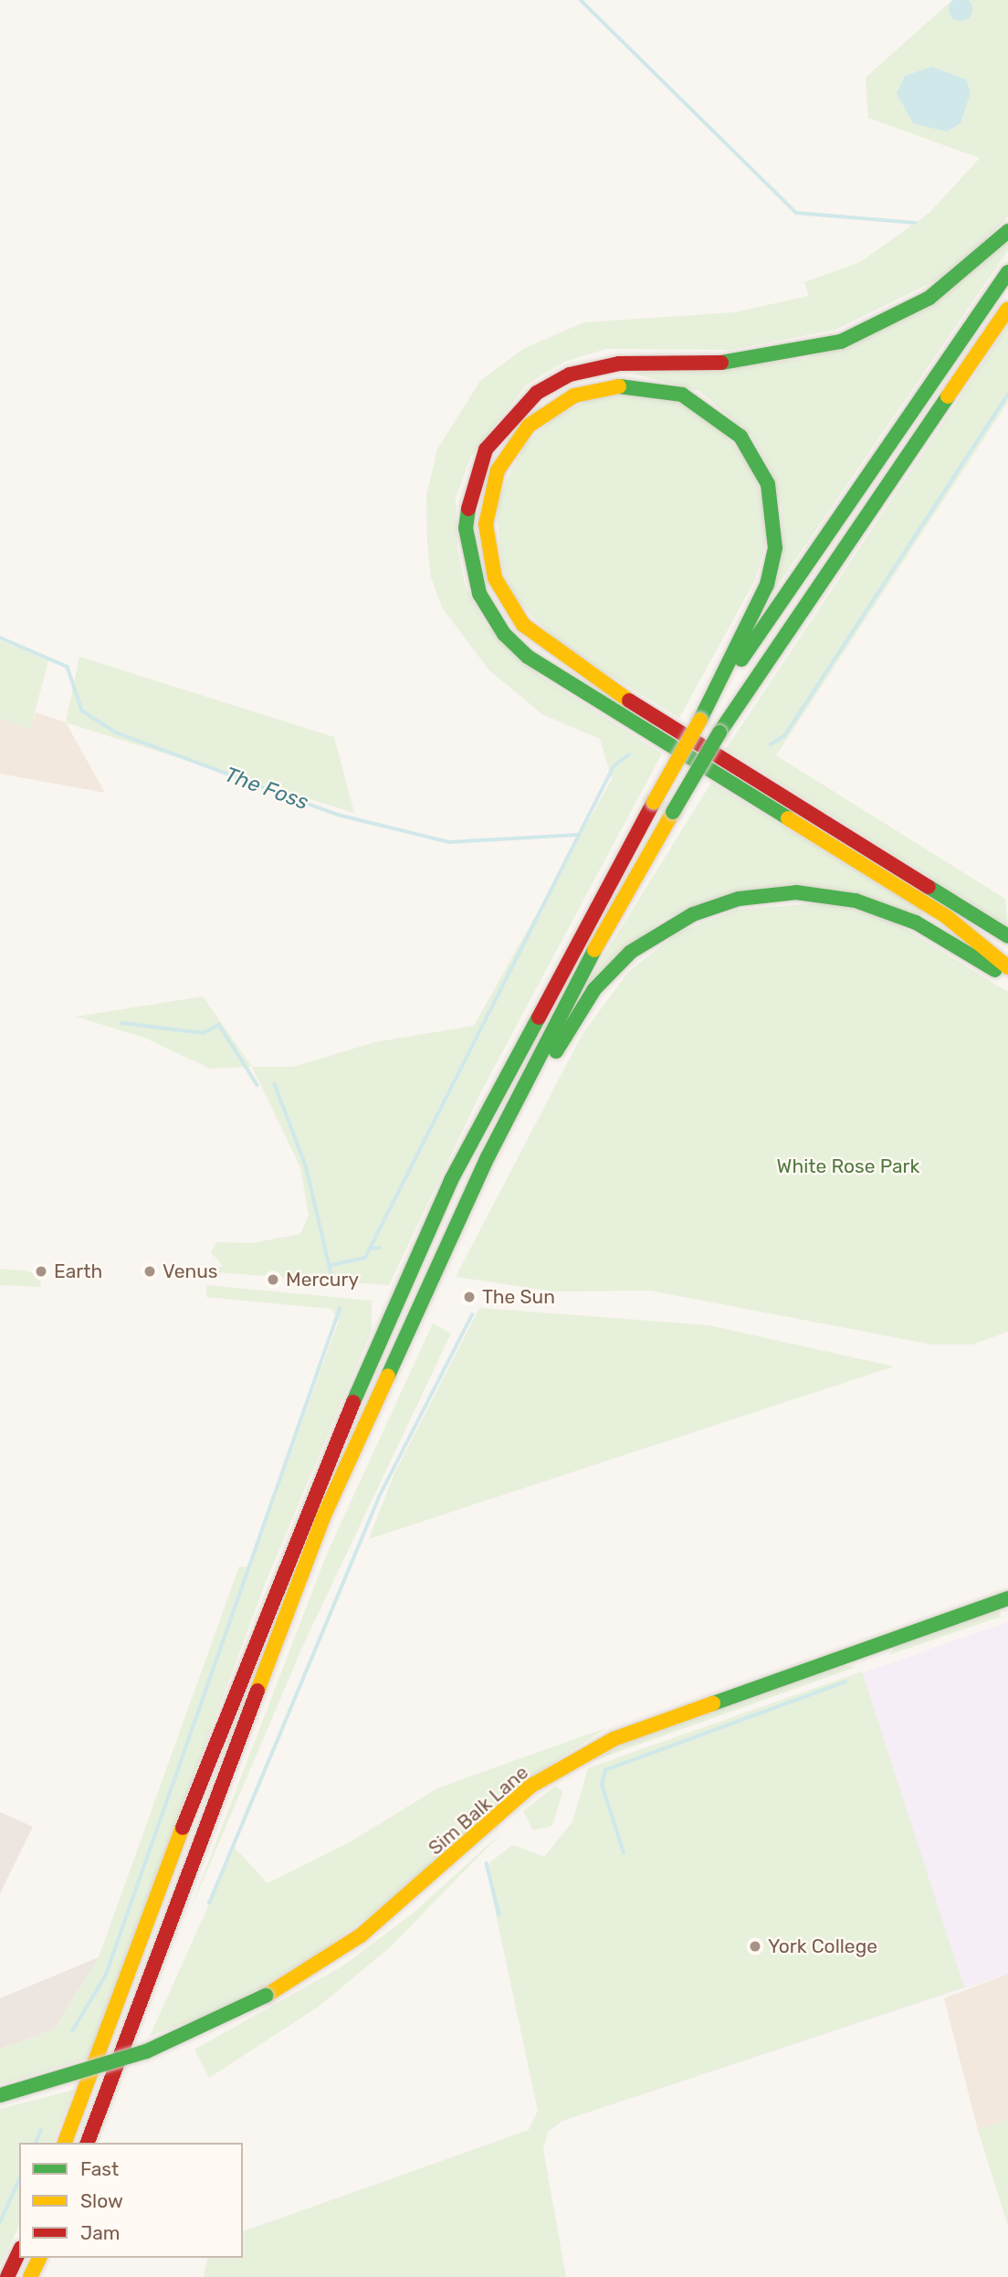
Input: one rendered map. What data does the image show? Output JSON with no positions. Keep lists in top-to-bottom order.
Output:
{
  "streets": {
    "main road": ["Sim Balk Lane"]
  },
  "water": ["The Foss"],
  "parks": ["White Rose Park"],
  "places": [
    "Earth",
    "Venus",
    "Mercury",
    "The Sun",
    "York College"
  ],
  "legend": ["Fast", "Slow", "Jam"]
}
